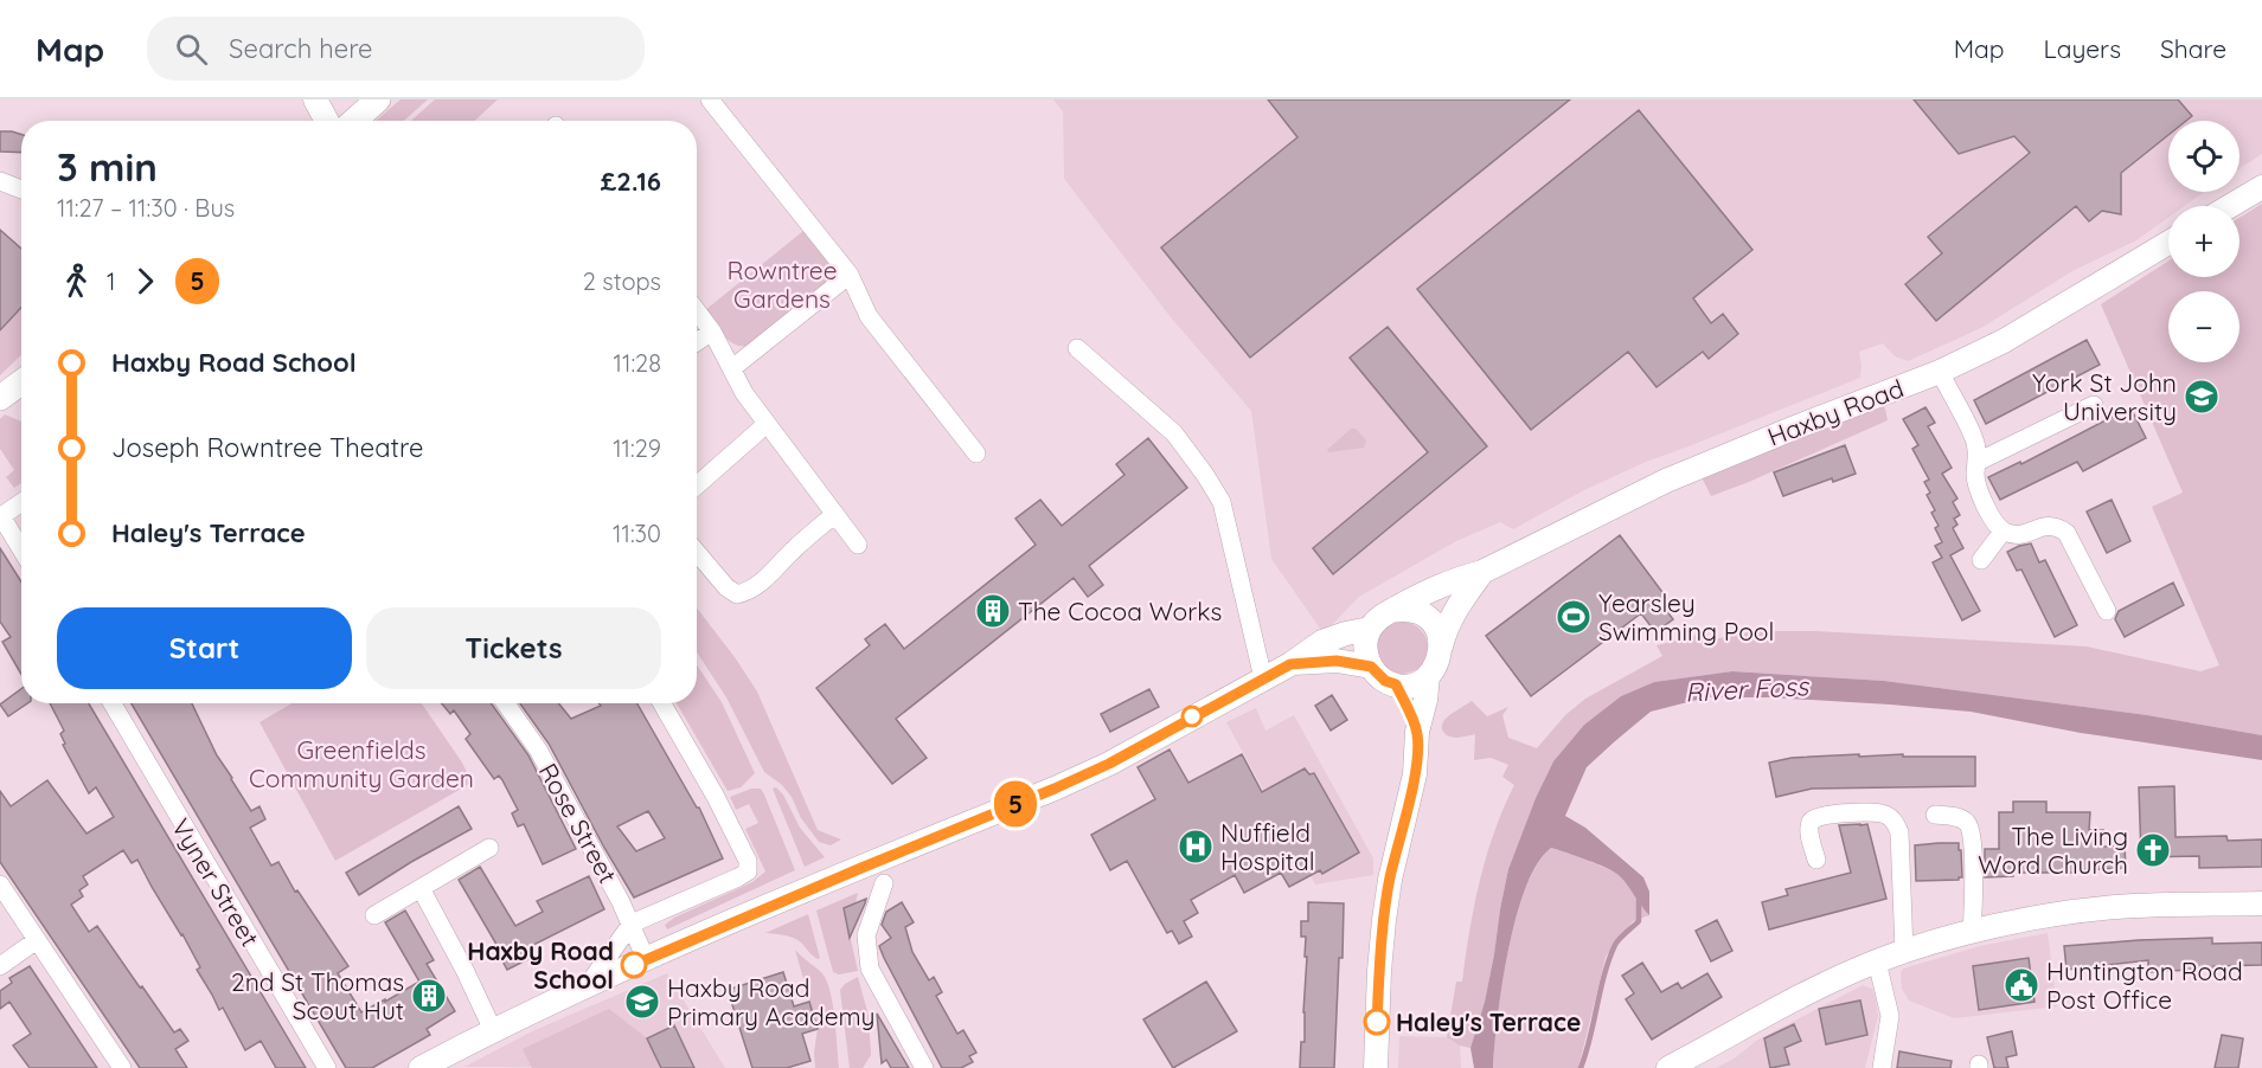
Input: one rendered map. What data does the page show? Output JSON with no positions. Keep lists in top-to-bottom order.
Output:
{
  "streets": {
    "street": ["Haxby Road", "Rose Street", "Vyner Street"]
  },
  "crossings": [
    ["Haxby Road", "Rose Street"]
  ],
  "water": ["River Foss"],
  "parks": ["Rowntree Gardens", "Greenfields Community Garden"],
  "places": {
    "school or university": ["York St John University", "Haxby Road Primary Academy"],
    "building": ["The Cocoa Works", "2nd St Thomas Scout Hut"],
    "sports": ["Yearsley Swimming Pool"],
    "hospital": ["Nuffield Hospital"],
    "church": ["The Living Word Church"],
    "other": ["Haxby Road School", "Haley's Terrace"],
    "public building": ["Huntington Road Post Office"]
  },
  "lines": ["bus line 5"],
  "page": {
    "header": "Map",
    "search": "Search here",
    "nav": ["Map", "Layers", "Share"],
    "on_map": "5",
    "map_buttons": ["+", "−"],
    "heading": ["3 min", "11:27 – 11:30 · Bus", "£2.16"],
    "legs": ["1", "5", "2 stops"],
    "list": [
      {
        "name": "Haxby Road School",
        "value": "11:28"
      },
      {
        "name": "Joseph Rowntree Theatre",
        "value": "11:29"
      },
      {
        "name": "Haley's Terrace",
        "value": "11:30"
      }
    ],
    "buttons": ["Start", "Tickets"]
  }
}
